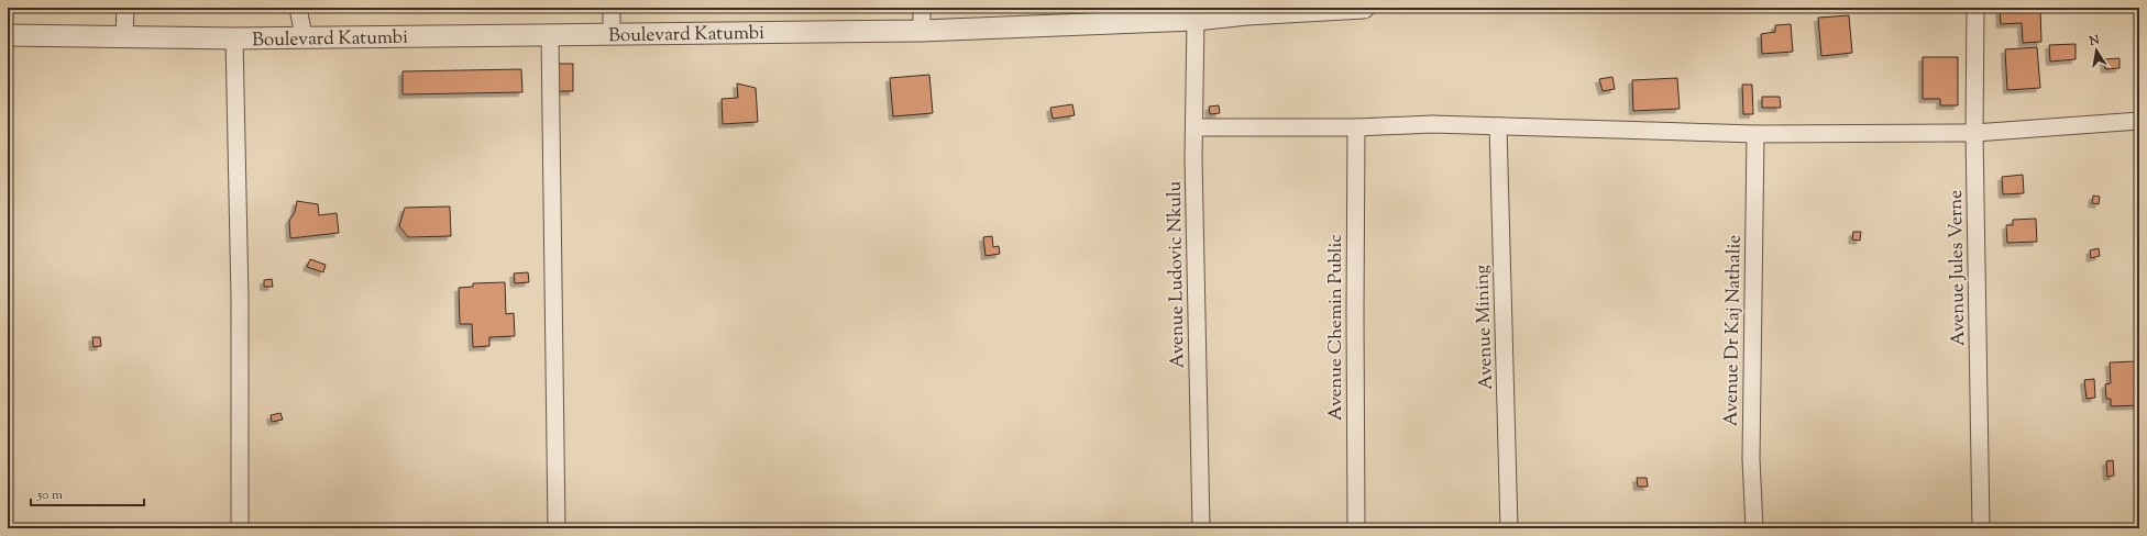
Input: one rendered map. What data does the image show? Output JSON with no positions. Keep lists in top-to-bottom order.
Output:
{
  "streets": {
    "street": [
      "Boulevard Katumbi",
      "Avenue Jules Verne",
      "Avenue Ludovic Nkulu",
      "Avenue Chemin Public",
      "Avenue Mining",
      "Avenue Dr Kaj Nathalie"
    ]
  },
  "crossings": [
    ["Boulevard Katumbi", "Avenue Ludovic Nkulu"]
  ],
  "scale_bar": "50 m",
  "north": "top"
}
